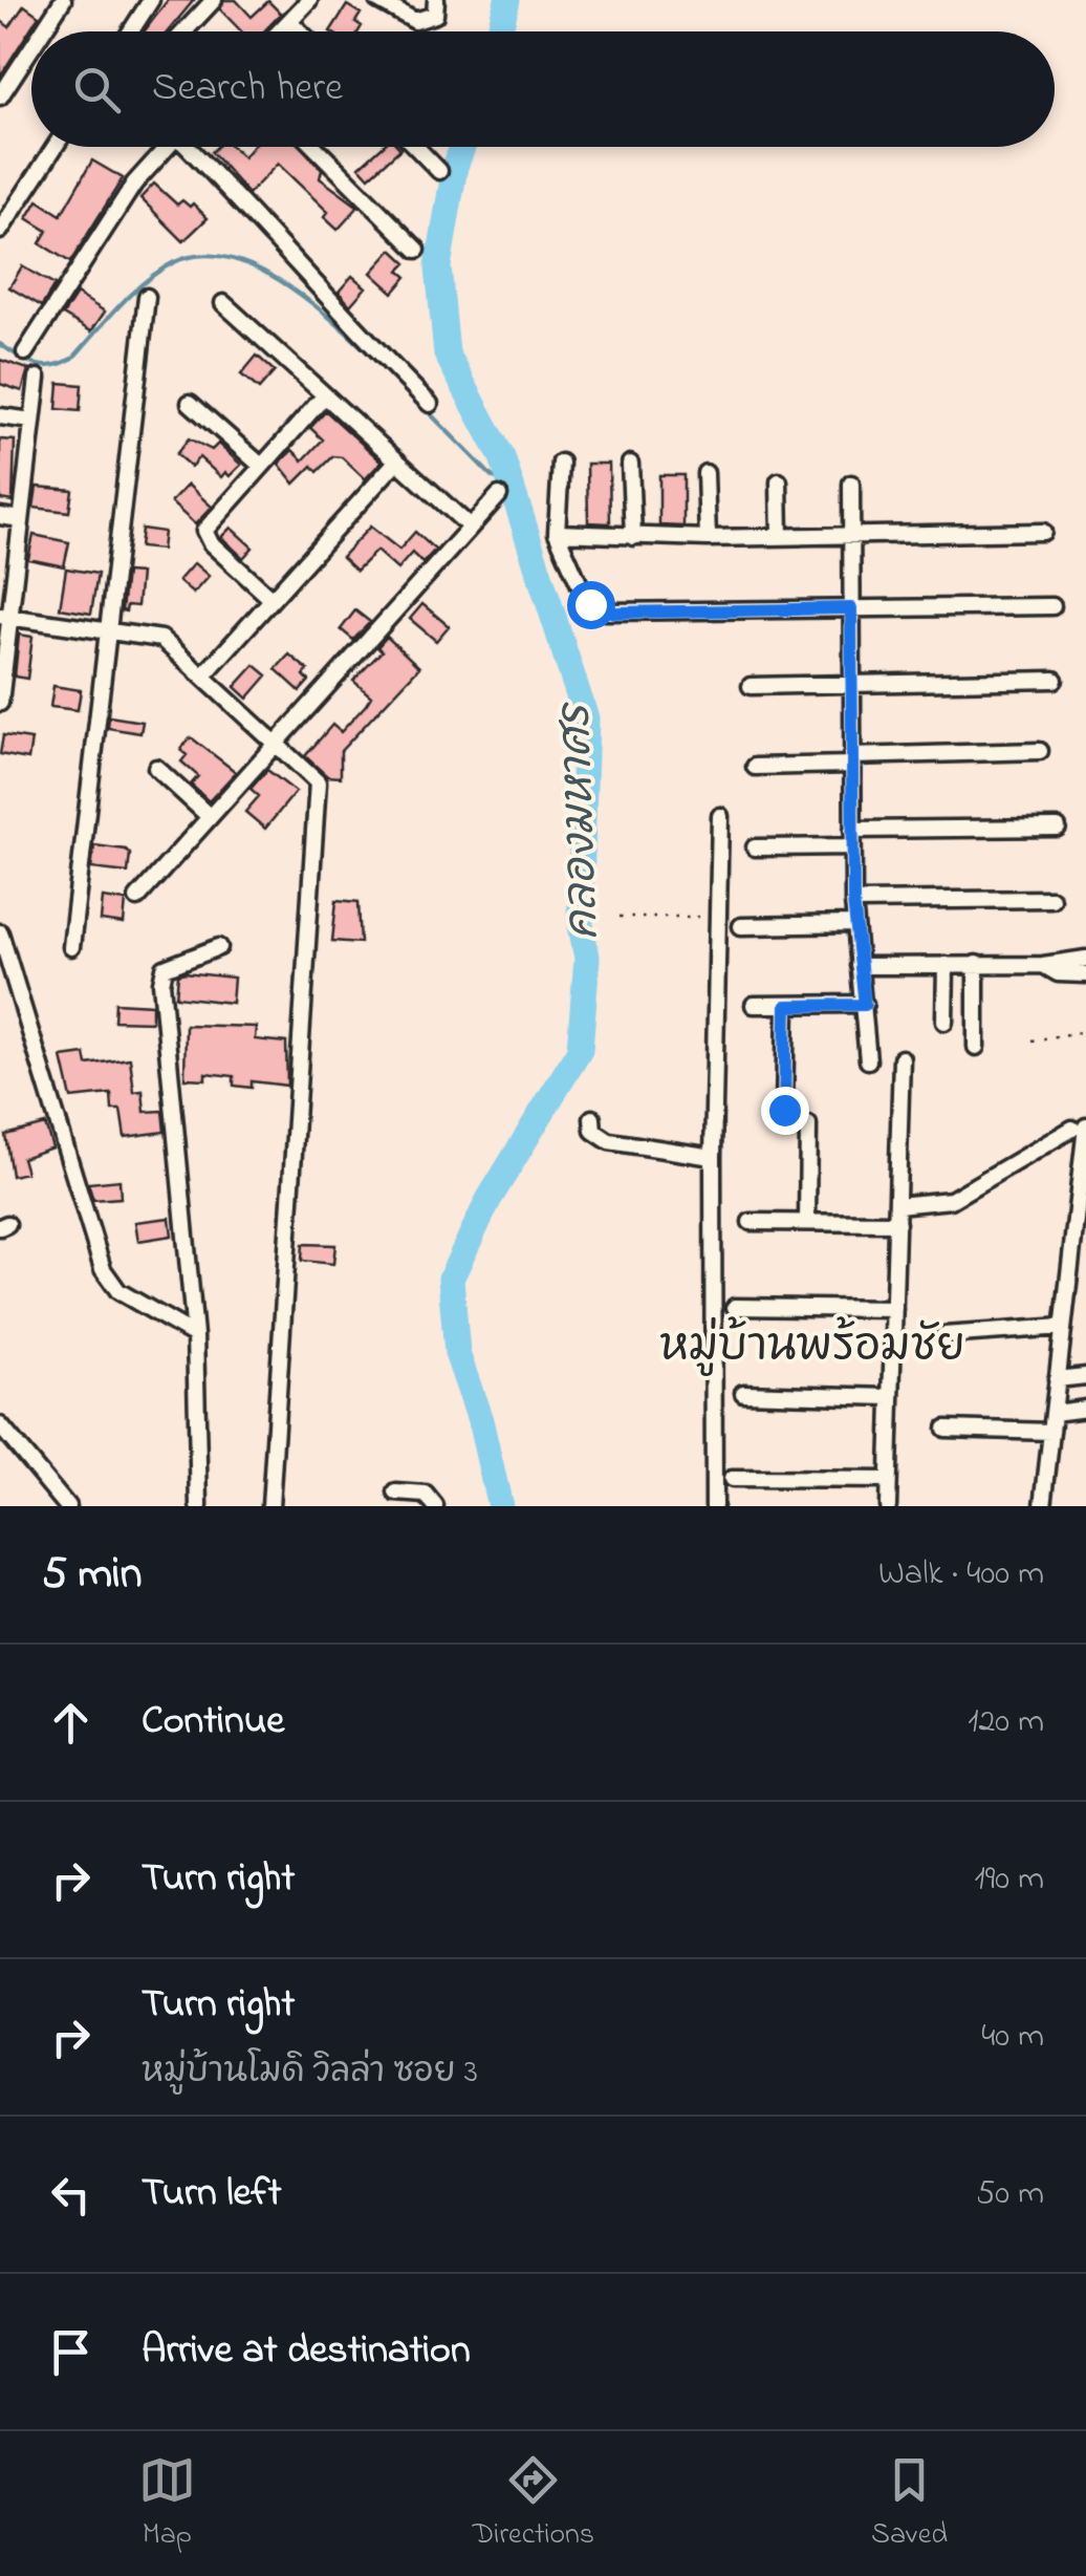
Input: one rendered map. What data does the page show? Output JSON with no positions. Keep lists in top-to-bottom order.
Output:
{
  "districts": ["หมู่บ้านพร้อมชัย"],
  "water": ["คลองมหาศร"],
  "page": {
    "search": "Search here",
    "heading": ["5 min", "Walk · 400 m"],
    "list": [
      ["Continue", "120 m"],
      ["Turn right", "190 m"],
      ["Turn right", "หมู่บ้านโมดิ วิลล่า ซอย 3", "40 m"],
      ["Turn left", "50 m"],
      "Arrive at destination"
    ],
    "nav": ["Map", "Directions", "Saved"]
  }
}
